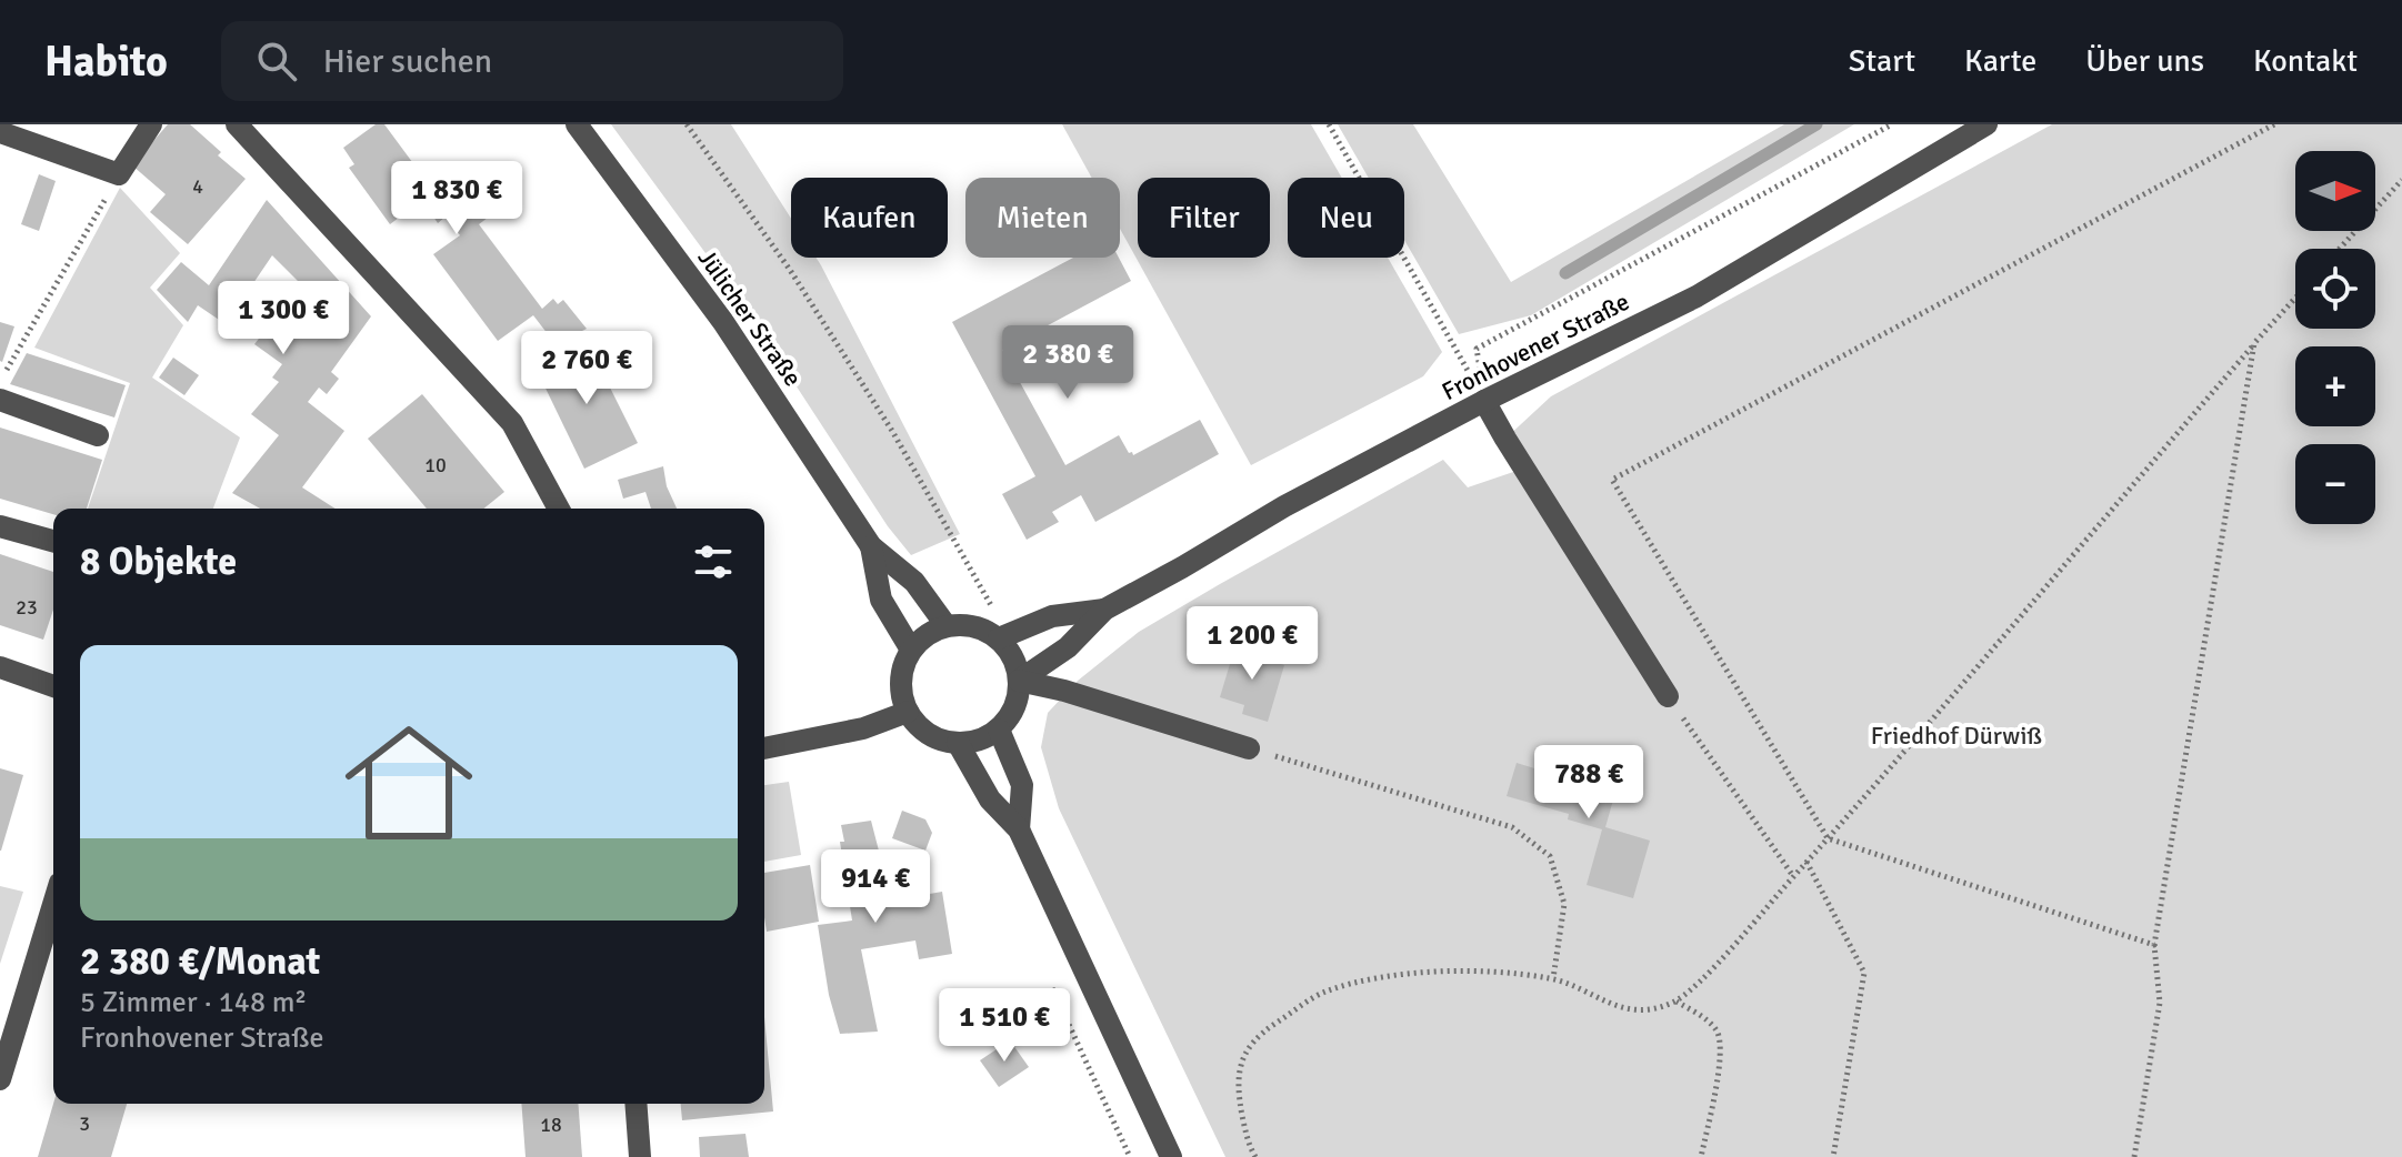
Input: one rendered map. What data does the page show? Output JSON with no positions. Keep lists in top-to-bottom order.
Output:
{
  "streets": {
    "street": ["Jülicher Straße", "Fronhovener Straße"]
  },
  "crossings": [
    ["Jülicher Straße", "Fronhovener Straße"]
  ],
  "parks": ["Friedhof Dürwiß"],
  "house_numbers": [
    "4",
    "10",
    "23",
    "3",
    "18"
  ],
  "north": "right",
  "page": {
    "header": "Habito",
    "search": "Hier suchen",
    "nav": [
      "Start",
      "Karte",
      "Über uns",
      "Kontakt"
    ],
    "map_buttons": ["+", "−"],
    "price": [
      "1 830 €",
      "1 300 €",
      "2 380 €",
      "2 760 €",
      "1 200 €",
      "788 €",
      "914 €",
      "1 510 €"
    ],
    "chip": [
      "Kaufen",
      "Mieten",
      "Filter",
      "Neu"
    ],
    "heading": "8 Objekte",
    "list": [
      {
        "name": "2 380 €/Monat",
        "note": "5 Zimmer · 148 m² · Fronhovener Straße"
      }
    ]
  }
}
